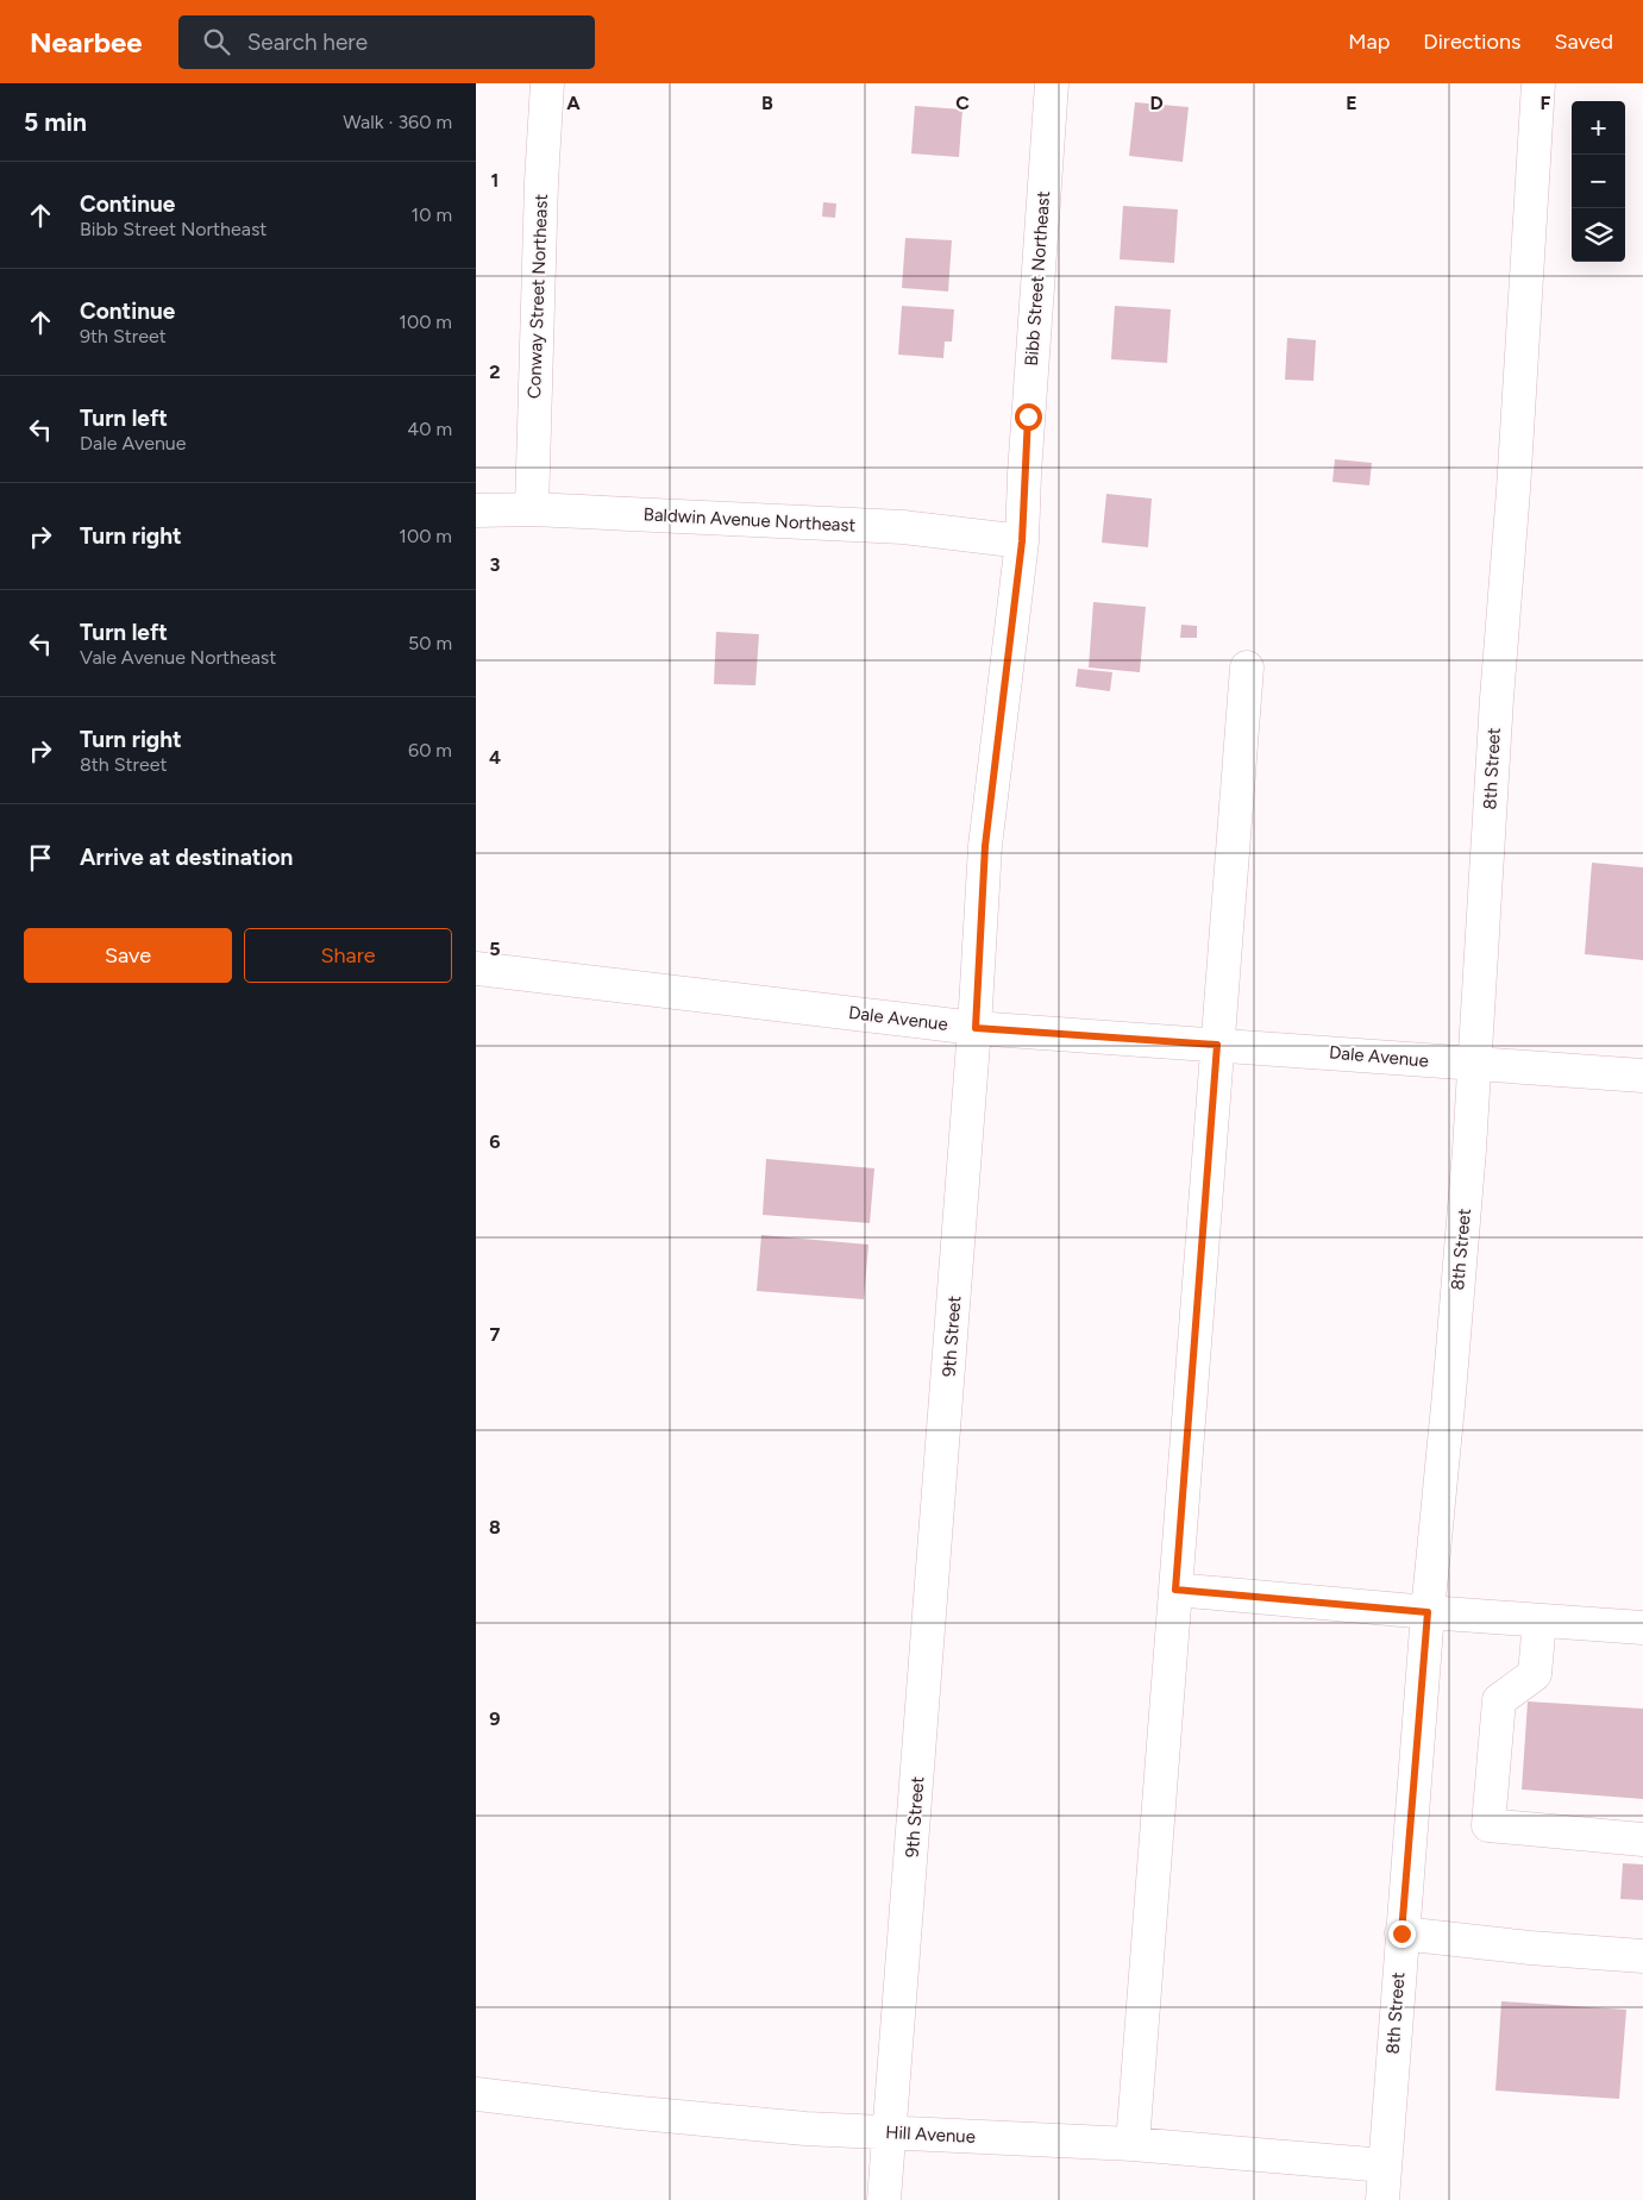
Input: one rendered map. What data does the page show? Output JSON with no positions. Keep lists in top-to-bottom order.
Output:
{
  "streets": {
    "street": [
      "Bibb Street Northeast",
      "Conway Street Northeast",
      "Baldwin Avenue Northeast",
      "8th Street",
      "Dale Avenue",
      "9th Street",
      "Hill Avenue"
    ]
  },
  "crossings": [
    ["Bibb Street Northeast", "9th Street"],
    ["Conway Street Northeast", "Baldwin Avenue Northeast"],
    ["Baldwin Avenue Northeast", "9th Street"],
    ["8th Street", "Dale Avenue"],
    ["8th Street", "Hill Avenue"],
    ["Dale Avenue", "9th Street"],
    ["9th Street", "Hill Avenue"]
  ],
  "page": {
    "header": "Nearbee",
    "search": "Search here",
    "nav": ["Map", "Directions", "Saved"],
    "heading": ["5 min", "Walk · 360 m"],
    "map_buttons": ["+", "−"],
    "list": [
      ["Continue", "Bibb Street Northeast", "10 m"],
      ["Continue", "9th Street", "100 m"],
      ["Turn left", "Dale Avenue", "40 m"],
      ["Turn right", "100 m"],
      ["Turn left", "Vale Avenue Northeast", "50 m"],
      ["Turn right", "8th Street", "60 m"],
      "Arrive at destination"
    ],
    "buttons": ["Save", "Share"]
  },
  "grid": {
    "columns": [
      "A",
      "B",
      "C",
      "D",
      "E",
      "F"
    ],
    "rows": [
      "1",
      "2",
      "3",
      "4",
      "5",
      "6",
      "7",
      "8",
      "9"
    ]
  }
}
